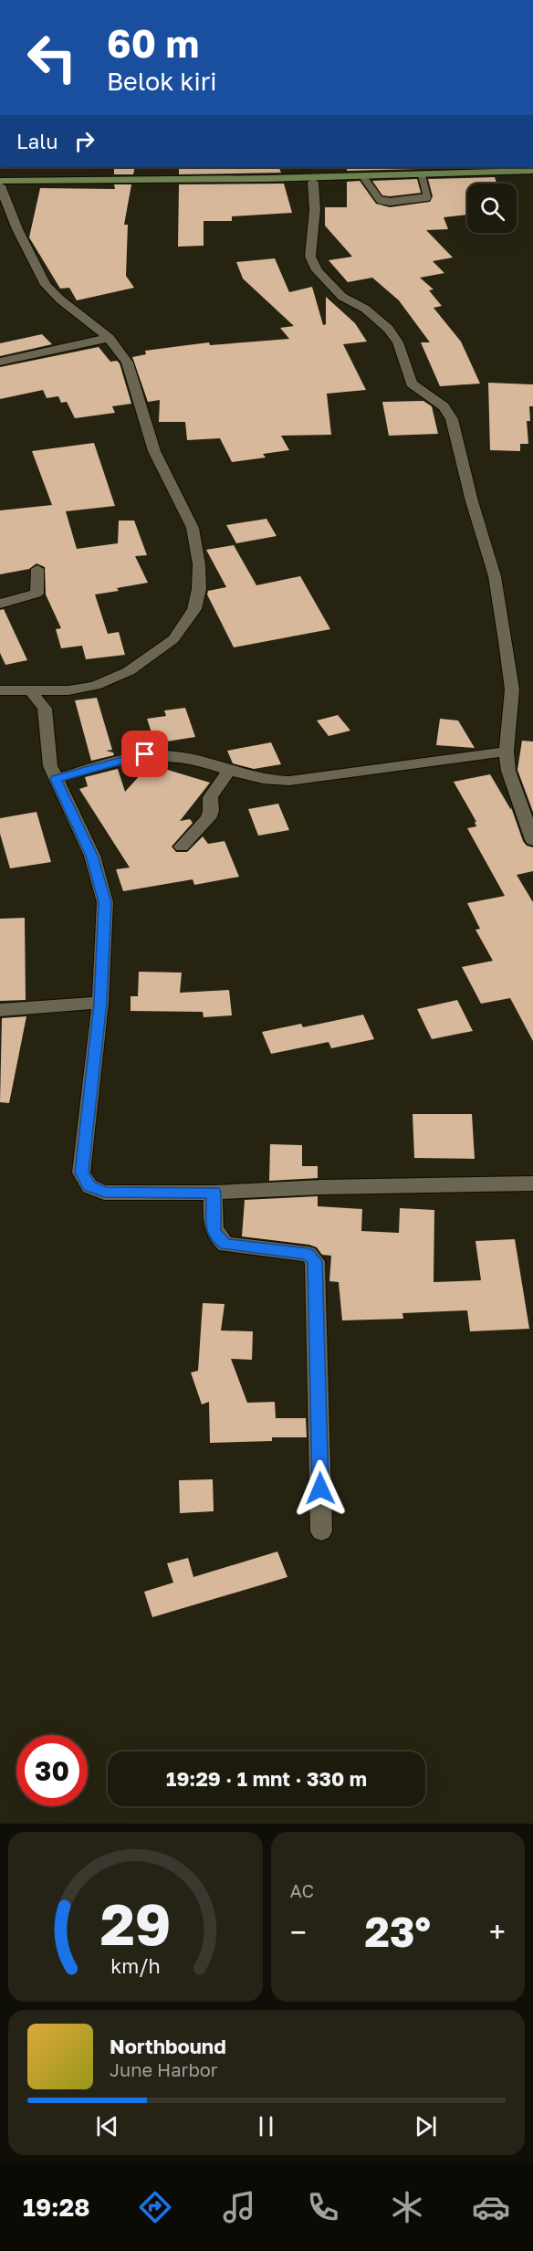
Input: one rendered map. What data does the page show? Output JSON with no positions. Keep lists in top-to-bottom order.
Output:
{
  "page": {
    "turn": ["60 m", "Belok kiri"],
    "then": "Lalu",
    "limit": "30",
    "trip": "19:29 · 1 mnt · 330 m",
    "tile": "AC",
    "heat": ["−", "23°", "+"],
    "song": ["Northbound", "June Harbor"],
    "tabs": "19:28",
    "gauge": ["29", "km/h"]
  }
}
